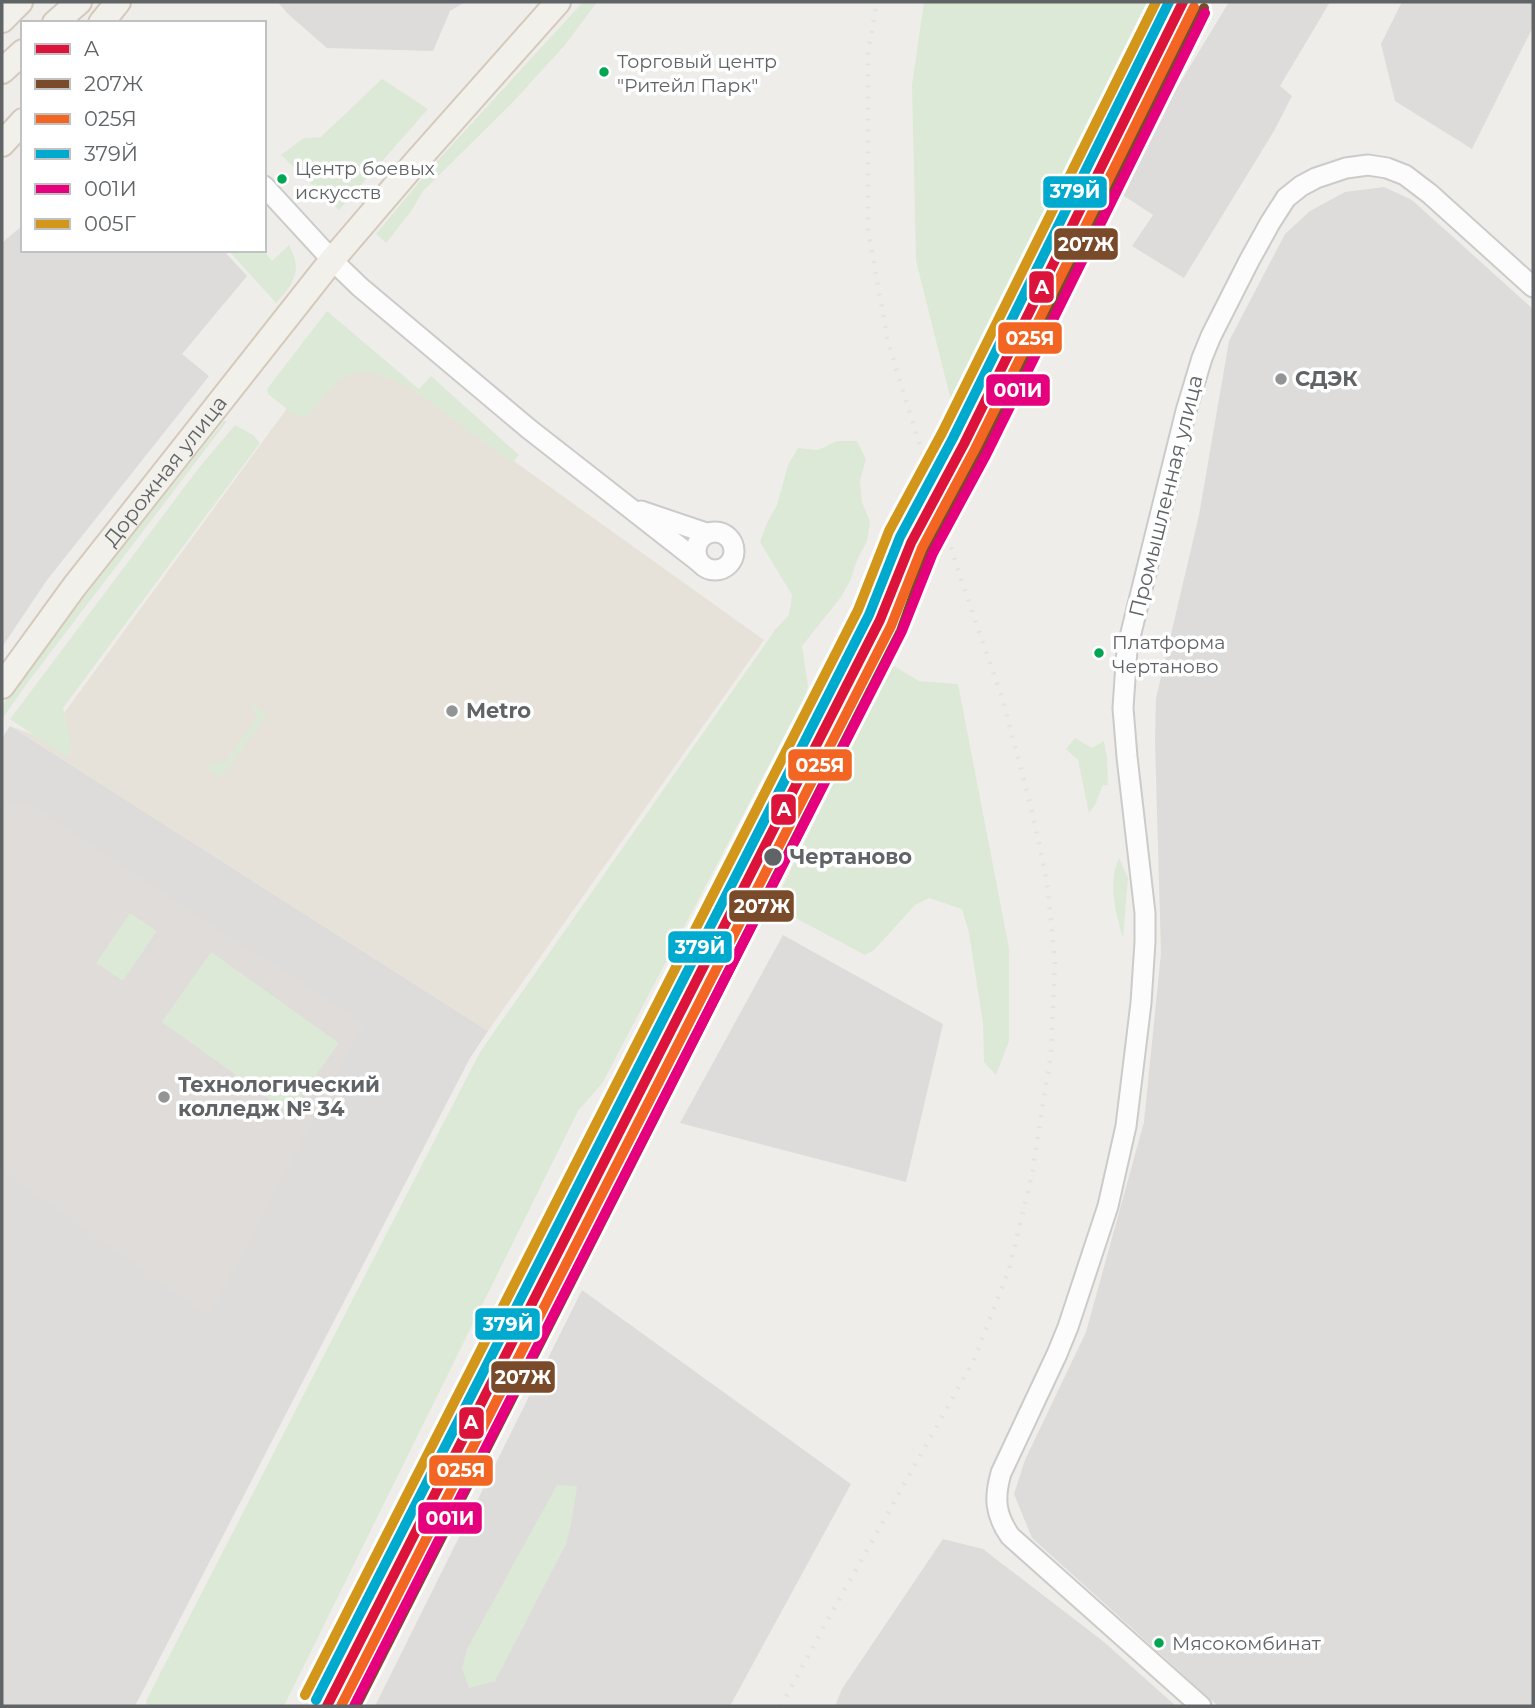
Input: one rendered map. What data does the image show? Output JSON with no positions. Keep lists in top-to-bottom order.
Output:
{
  "streets": {
    "main road": ["Дорожная улица"],
    "street": ["Промышленная улица"]
  },
  "places": [
    "Торговый центр \"Ритейл Парк\"",
    "Центр боевых искусств",
    "СДЭК",
    "Платформа Чертаново",
    "Metro",
    "Чертаново",
    "Технологический колледж № 34",
    "Мясокомбинат"
  ],
  "lines": [
    "transit line A",
    "transit line 379Й",
    "transit line 005Г",
    "transit line 025Я",
    "transit line 207Ж",
    "transit line 001И"
  ],
  "legend": [
    "A",
    "207Ж",
    "025Я",
    "379Й",
    "001И",
    "005Г"
  ]
}
